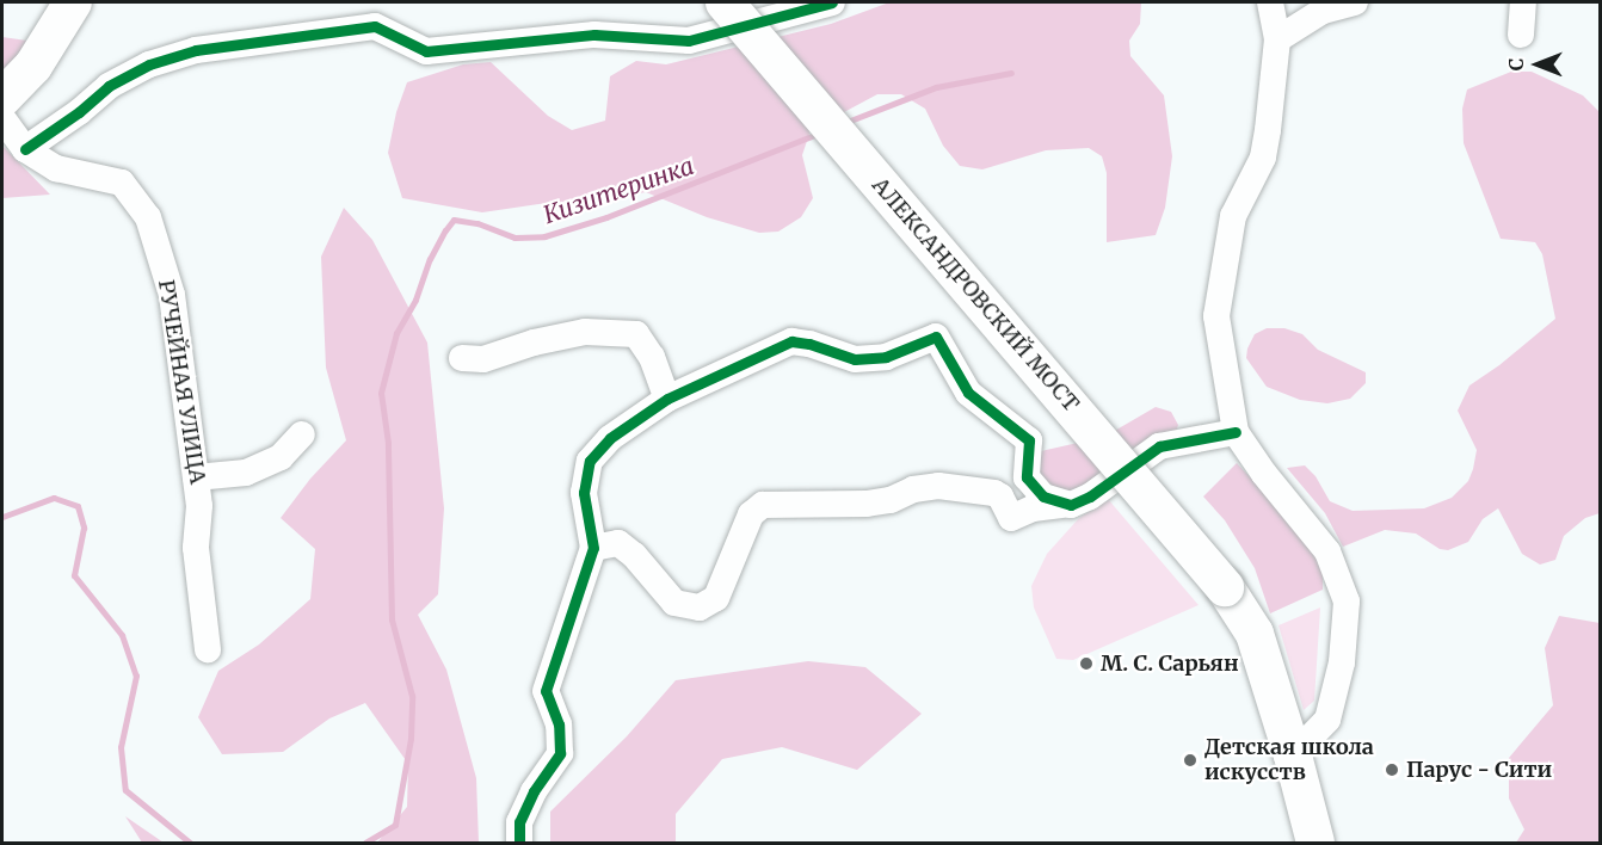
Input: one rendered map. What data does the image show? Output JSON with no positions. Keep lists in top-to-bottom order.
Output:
{
  "streets": {
    "main road": ["АЛЕКСАНДРОВСКИЙ МОСТ"],
    "street": ["РУЧЕЙНАЯ УЛИЦА"]
  },
  "water": ["Кизитеринка"],
  "places": ["М. С. Сарьян", "Детская школа искусств", "Парус - Сити"],
  "north": "left"
}
